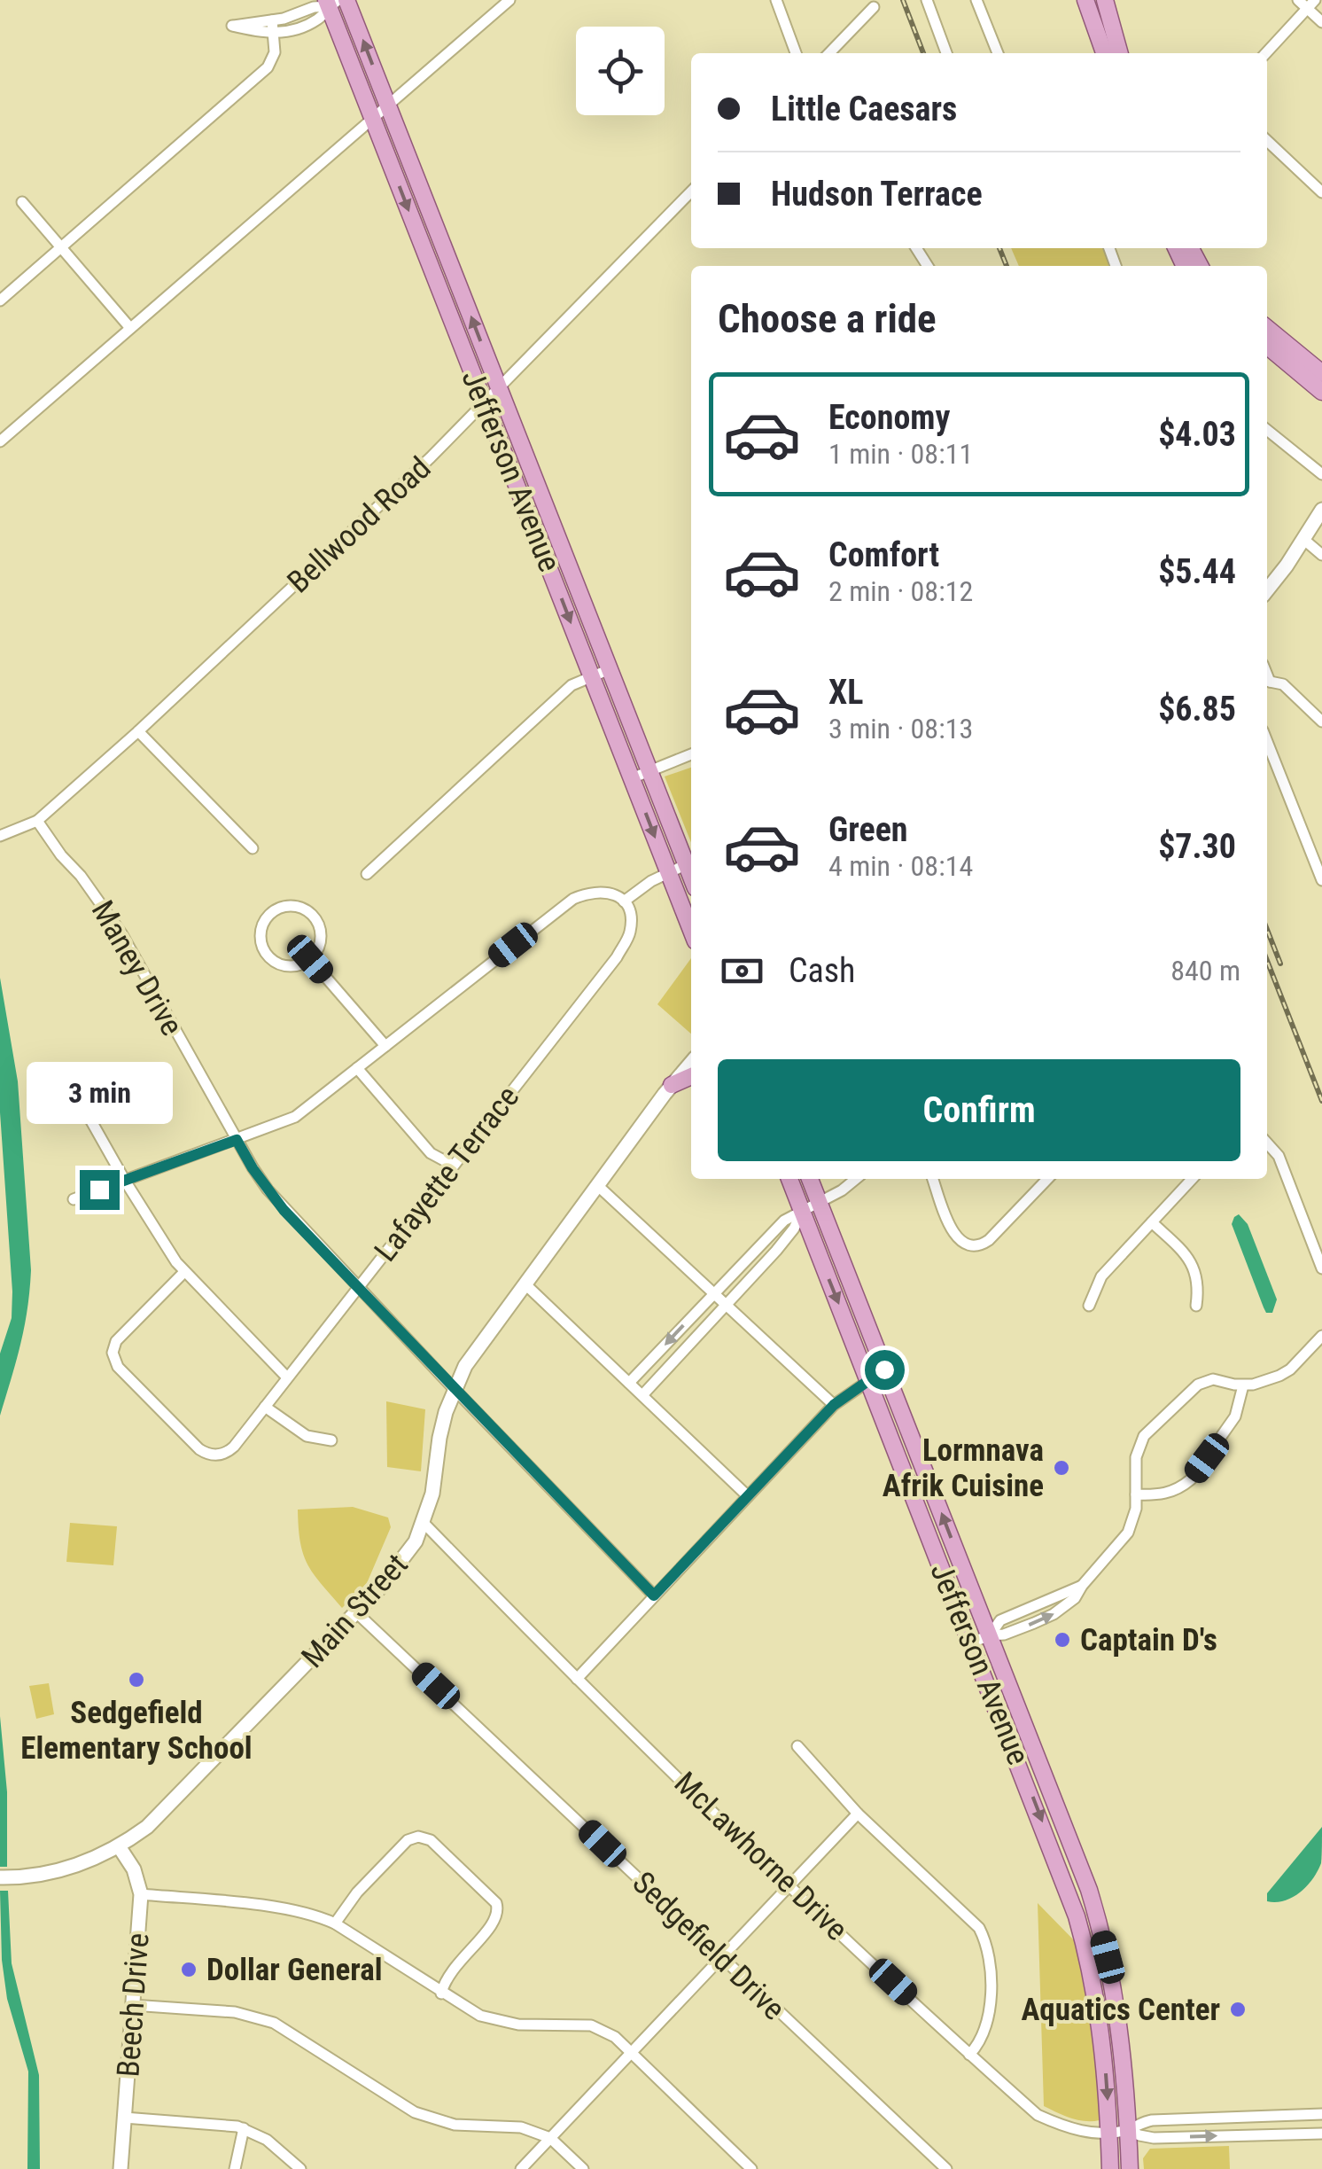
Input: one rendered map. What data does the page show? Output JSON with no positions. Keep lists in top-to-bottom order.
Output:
{
  "streets": {
    "main road": ["Jefferson Avenue", "Main Street", "Beech Drive"],
    "street": [
      "Bellwood Road",
      "Maney Drive",
      "Lafayette Terrace",
      "McLawhorne Drive",
      "Sedgefield Drive"
    ]
  },
  "crossings": [
    ["Jefferson Avenue", "Bellwood Road"],
    ["Jefferson Avenue", "McLawhorne Drive"],
    ["Bellwood Road", "Maney Drive"],
    ["Maney Drive", "Lafayette Terrace"],
    ["Maney Drive", "Main Street"],
    ["Main Street", "McLawhorne Drive"],
    ["Main Street", "Sedgefield Drive"],
    ["Main Street", "Beech Drive"]
  ],
  "places": [
    "Lormnava Afrik Cuisine",
    "Captain D's",
    "Sedgefield Elementary School",
    "Dollar General",
    "Aquatics Center"
  ],
  "page": {
    "banner": ["Little Caesars", "Hudson Terrace"],
    "heading": "Choose a ride",
    "list": [
      {
        "name": "Economy",
        "note": "1 min · 08:11",
        "value": "$4.03"
      },
      {
        "name": "Comfort",
        "note": "2 min · 08:12",
        "value": "$5.44"
      },
      {
        "name": "XL",
        "note": "3 min · 08:13",
        "value": "$6.85"
      },
      {
        "name": "Green",
        "note": "4 min · 08:14",
        "value": "$7.30"
      }
    ],
    "pay": ["Cash", "840 m"],
    "buttons": "Confirm",
    "bubble": "3 min"
  }
}
